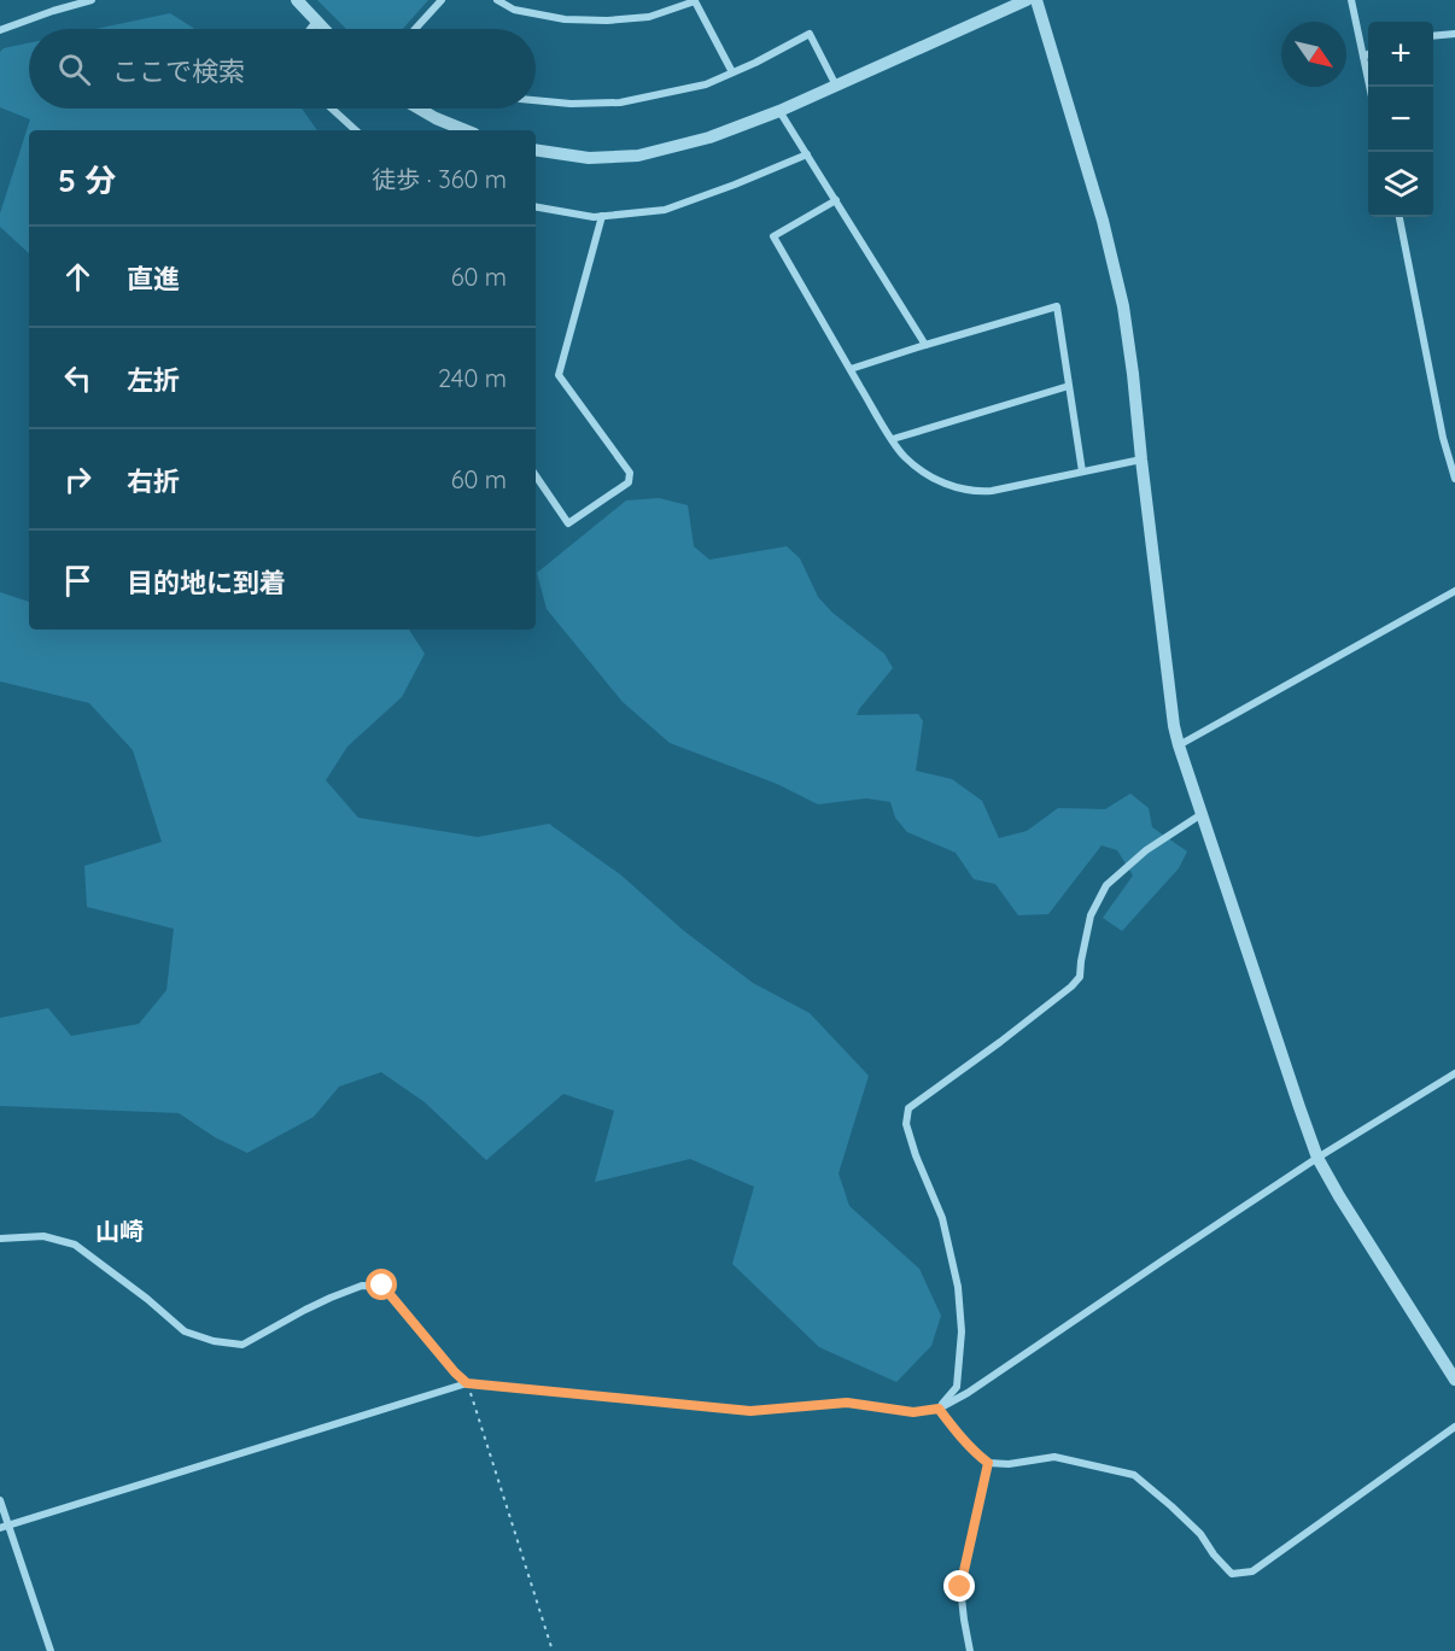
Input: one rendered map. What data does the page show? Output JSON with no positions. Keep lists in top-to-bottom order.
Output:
{
  "districts": ["山崎"],
  "north": "bottom right",
  "page": {
    "map_buttons": ["+", "−"],
    "search": "ここで検索",
    "heading": ["5 分", "徒歩 · 360 m"],
    "list": [
      ["直進", "60 m"],
      ["左折", "240 m"],
      ["右折", "60 m"],
      "目的地に到着"
    ]
  }
}
